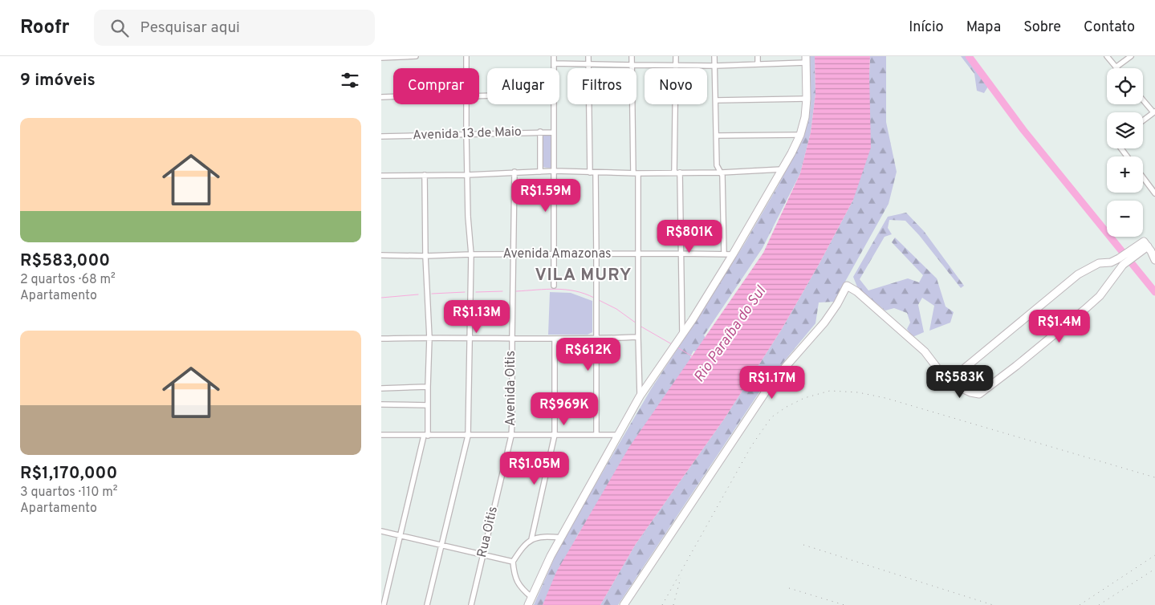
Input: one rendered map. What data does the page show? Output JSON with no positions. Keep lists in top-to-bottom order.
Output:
{
  "streets": {
    "street": [
      "Avenida 13 de Maio",
      "Avenida Amazonas",
      "Avenida Oitis",
      "Rua Oitis"
    ]
  },
  "crossings": [
    ["Avenida Amazonas", "Avenida Oitis"],
    ["Avenida Oitis", "Rua Oitis"]
  ],
  "districts": ["VILA MURY"],
  "water": ["Rio Paraíba do Sul"],
  "page": {
    "header": "Roofr",
    "search": "Pesquisar aqui",
    "nav": [
      "Início",
      "Mapa",
      "Sobre",
      "Contato"
    ],
    "heading": "9 imóveis",
    "map_buttons": ["+", "−"],
    "chip": [
      "Comprar",
      "Alugar",
      "Filtros",
      "Novo"
    ],
    "list": [
      {
        "name": "R$583,000",
        "note": "2 quartos · 68 m² · Apartamento"
      },
      {
        "name": "R$1,170,000",
        "note": "3 quartos · 110 m² · Apartamento"
      }
    ],
    "price": [
      "R$1.59M",
      "R$801K",
      "R$1.13M",
      "R$1.4M",
      "R$612K",
      "R$583K",
      "R$1.17M",
      "R$969K",
      "R$1.05M"
    ]
  }
}
